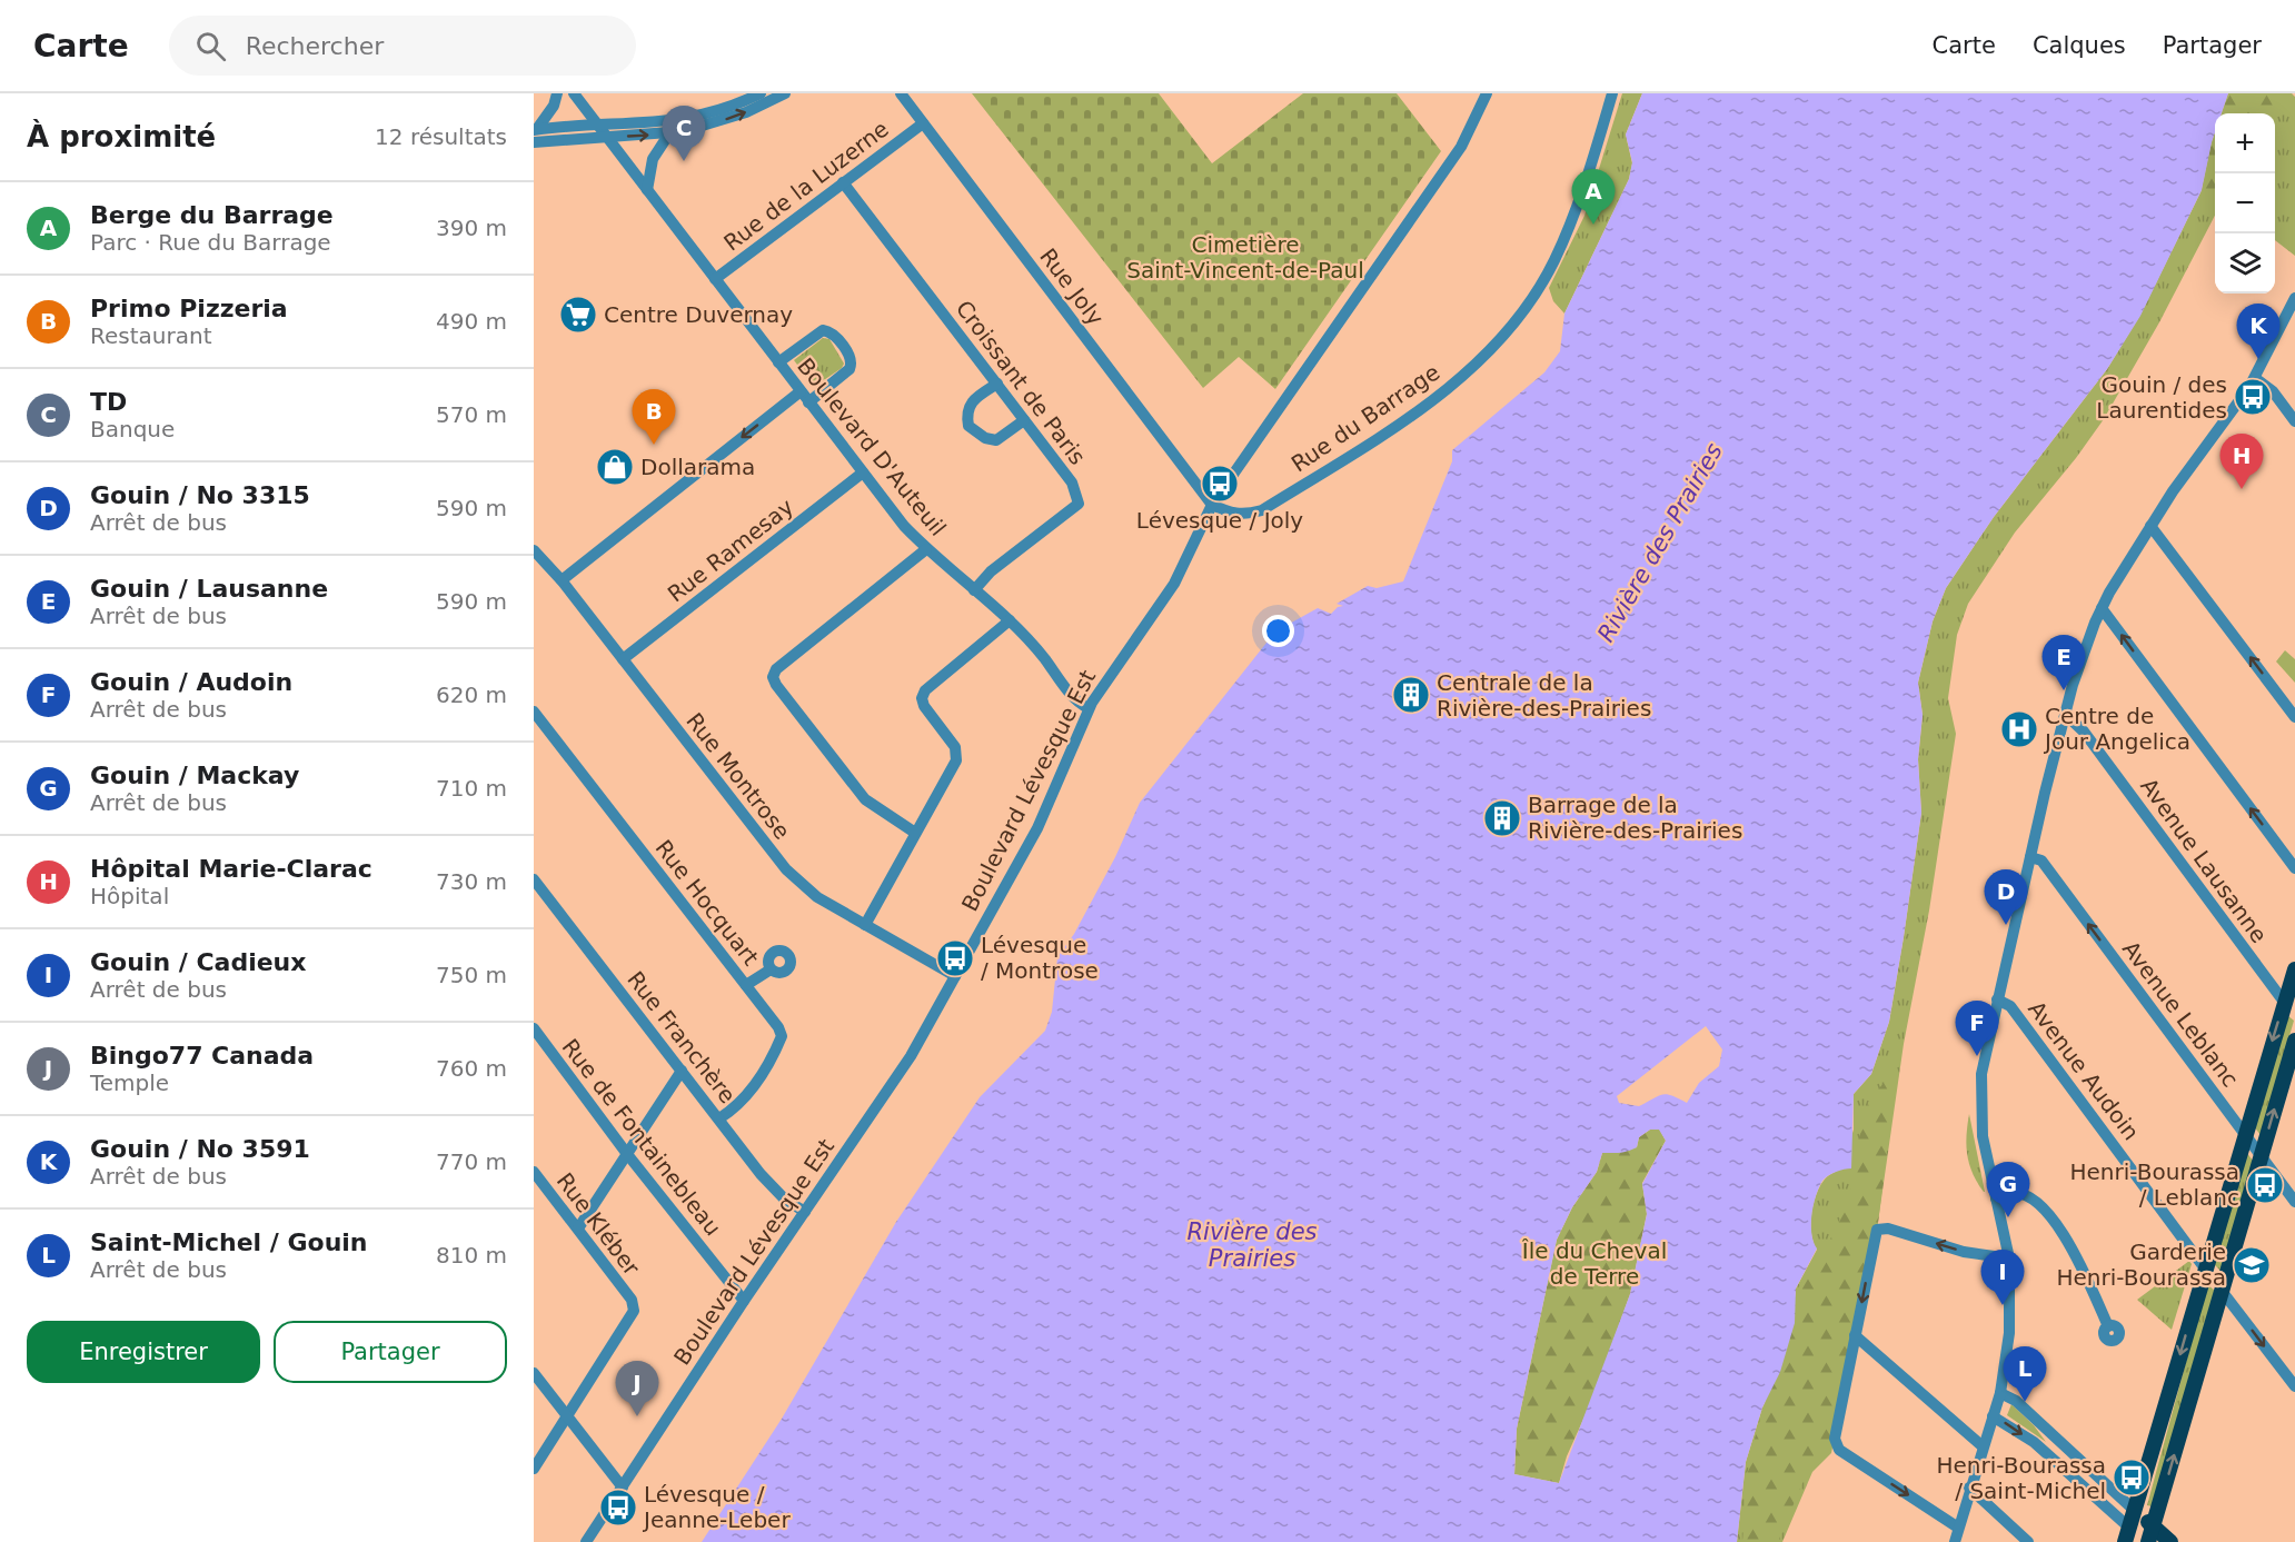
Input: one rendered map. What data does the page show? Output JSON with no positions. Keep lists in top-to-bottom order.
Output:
{
  "streets": {
    "street": [
      "Rue de la Luzerne",
      "Rue Joly",
      "Croissant de Paris",
      "Rue du Barrage",
      "Boulevard D'Auteuil",
      "Rue Ramesay",
      "Rue Montrose",
      "Boulevard Lévesque Est",
      "Avenue Lausanne",
      "Rue Hocquart",
      "Avenue Leblanc",
      "Rue Franchère",
      "Avenue Audoin",
      "Rue de Fontainebleau",
      "Rue Kléber"
    ]
  },
  "crossings": [
    ["Rue de la Luzerne", "Rue Joly"],
    ["Rue de la Luzerne", "Croissant de Paris"],
    ["Rue de la Luzerne", "Boulevard D'Auteuil"],
    ["Rue Joly", "Rue du Barrage"],
    ["Rue Joly", "Boulevard Lévesque Est"],
    ["Croissant de Paris", "Boulevard D'Auteuil"],
    ["Rue du Barrage", "Boulevard Lévesque Est"],
    ["Boulevard D'Auteuil", "Rue Ramesay"],
    ["Boulevard D'Auteuil", "Boulevard Lévesque Est"],
    ["Rue Ramesay", "Rue Montrose"],
    ["Rue Montrose", "Boulevard Lévesque Est"],
    ["Boulevard Lévesque Est", "Rue Franchère"],
    ["Boulevard Lévesque Est", "Rue de Fontainebleau"],
    ["Rue Hocquart", "Rue Franchère"]
  ],
  "one_way": ["Avenue Leblanc"],
  "water": ["Rivière des Prairies"],
  "parks": ["Cimetière Saint-Vincent-de-Paul", "Île du Cheval de Terre"],
  "places": {
    "supermarket": ["Centre Duvernay"],
    "bus stop": [
      "Gouin / des Laurentides",
      "Lévesque / Joly",
      "Lévesque / Montrose",
      "Henri-Bourassa / Leblanc",
      "Henri-Bourassa / Saint-Michel",
      "Lévesque / Jeanne-Leber"
    ],
    "shop": ["Dollarama"],
    "building": ["Centrale de la Rivière-des-Prairies", "Barrage de la Rivière-des-Prairies"],
    "hospital": ["Centre de Jour Angelica"],
    "school or university": ["Garderie Henri-Bourassa"]
  },
  "page": {
    "header": "Carte",
    "search": "Rechercher",
    "nav": ["Carte", "Calques", "Partager"],
    "heading": ["À proximité", "12 résultats"],
    "pins": [
      "C",
      "A",
      "K",
      "B",
      "H",
      "E",
      "D",
      "F",
      "G",
      "I",
      "L",
      "J"
    ],
    "map_buttons": ["+", "−"],
    "list": [
      {
        "mark": "A",
        "name": "Berge du Barrage",
        "note": "Parc · Rue du Barrage",
        "value": "390 m"
      },
      {
        "mark": "B",
        "name": "Primo Pizzeria",
        "note": "Restaurant",
        "value": "490 m"
      },
      {
        "mark": "C",
        "name": "TD",
        "note": "Banque",
        "value": "570 m"
      },
      {
        "mark": "D",
        "name": "Gouin / No 3315",
        "note": "Arrêt de bus",
        "value": "590 m"
      },
      {
        "mark": "E",
        "name": "Gouin / Lausanne",
        "note": "Arrêt de bus",
        "value": "590 m"
      },
      {
        "mark": "F",
        "name": "Gouin / Audoin",
        "note": "Arrêt de bus",
        "value": "620 m"
      },
      {
        "mark": "G",
        "name": "Gouin / Mackay",
        "note": "Arrêt de bus",
        "value": "710 m"
      },
      {
        "mark": "H",
        "name": "Hôpital Marie-Clarac",
        "note": "Hôpital",
        "value": "730 m"
      },
      {
        "mark": "I",
        "name": "Gouin / Cadieux",
        "note": "Arrêt de bus",
        "value": "750 m"
      },
      {
        "mark": "J",
        "name": "Bingo77 Canada",
        "note": "Temple",
        "value": "760 m"
      },
      {
        "mark": "K",
        "name": "Gouin / No 3591",
        "note": "Arrêt de bus",
        "value": "770 m"
      },
      {
        "mark": "L",
        "name": "Saint-Michel / Gouin",
        "note": "Arrêt de bus",
        "value": "810 m"
      }
    ],
    "buttons": ["Enregistrer", "Partager"]
  }
}
